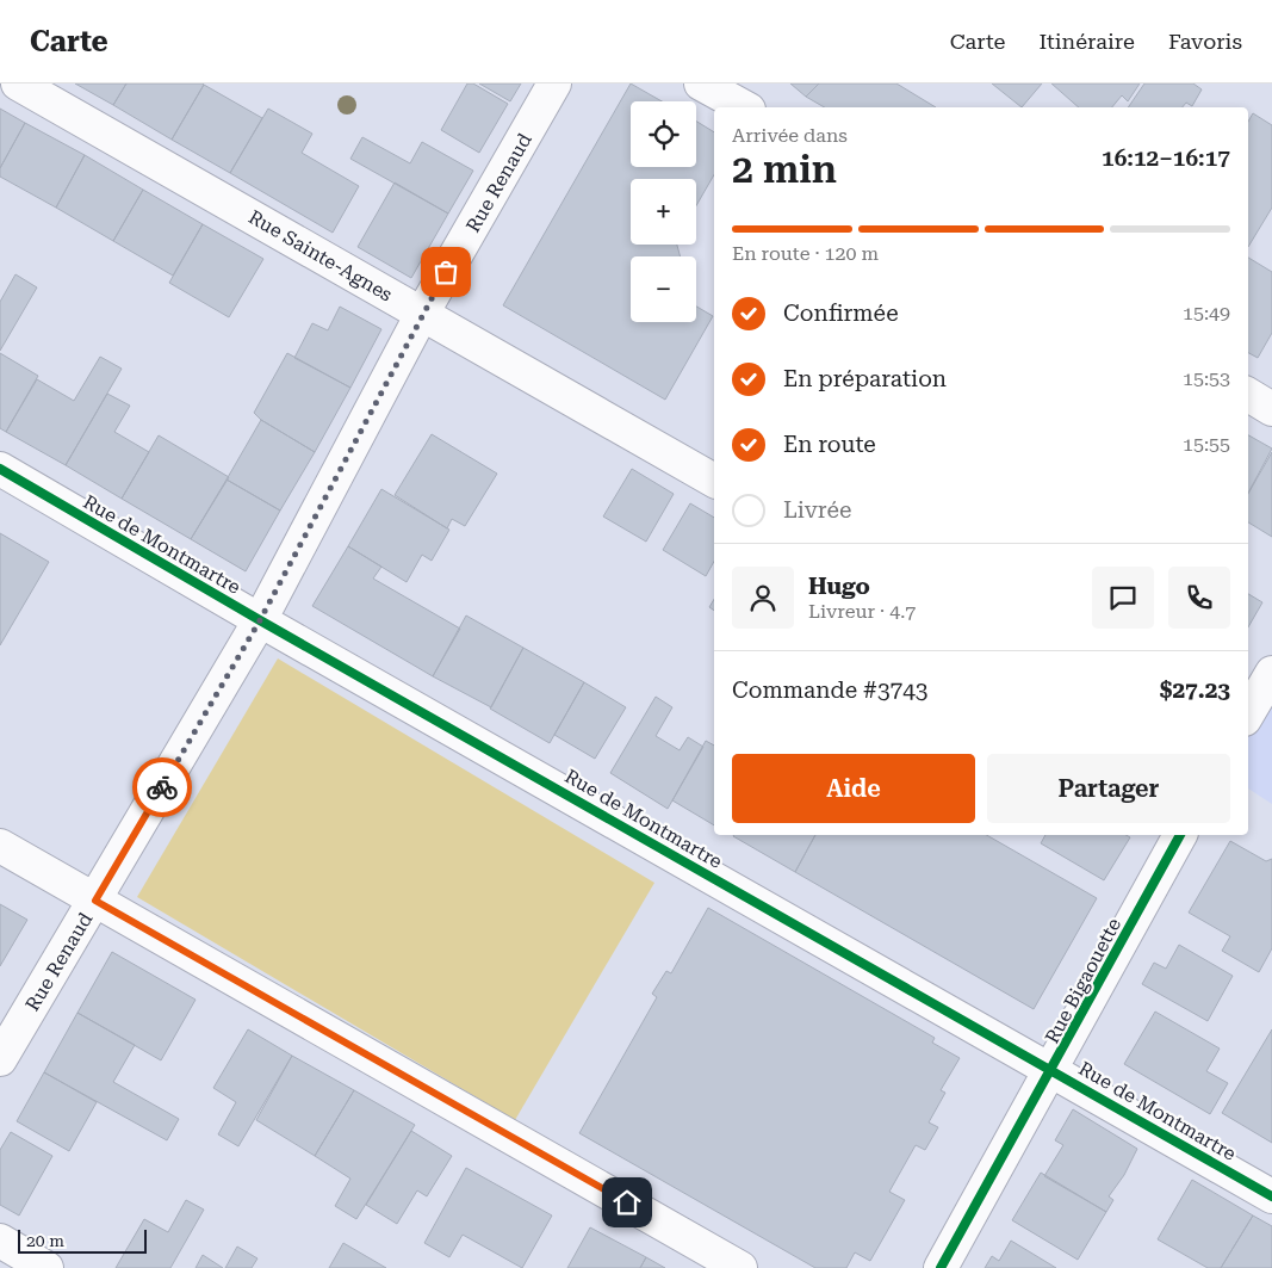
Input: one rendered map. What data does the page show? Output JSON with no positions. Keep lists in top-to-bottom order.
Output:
{
  "streets": {
    "street": [
      "Rue Renaud",
      "Rue Sainte-Agnes",
      "Rue de Montmartre",
      "Rue Bigaouette"
    ]
  },
  "crossings": [
    ["Rue Renaud", "Rue Sainte-Agnes"],
    ["Rue Renaud", "Rue de Montmartre"],
    ["Rue de Montmartre", "Rue Bigaouette"]
  ],
  "scale_bar": "20 m",
  "page": {
    "header": "Carte",
    "nav": ["Carte", "Itinéraire", "Favoris"],
    "map_buttons": ["+", "−"],
    "heading": ["2 min", "Arrivée dans", "16:12–16:17"],
    "panel": [
      "Hugo",
      "Livreur · 4.7",
      "Commande #3743",
      "$27.23"
    ],
    "bar": "En route · 120 m",
    "list": [
      ["Confirmée", "15:49"],
      ["En préparation", "15:53"],
      ["En route", "15:55"],
      "Livrée"
    ],
    "buttons": ["Aide", "Partager"],
    "scale": "20 m"
  }
}
